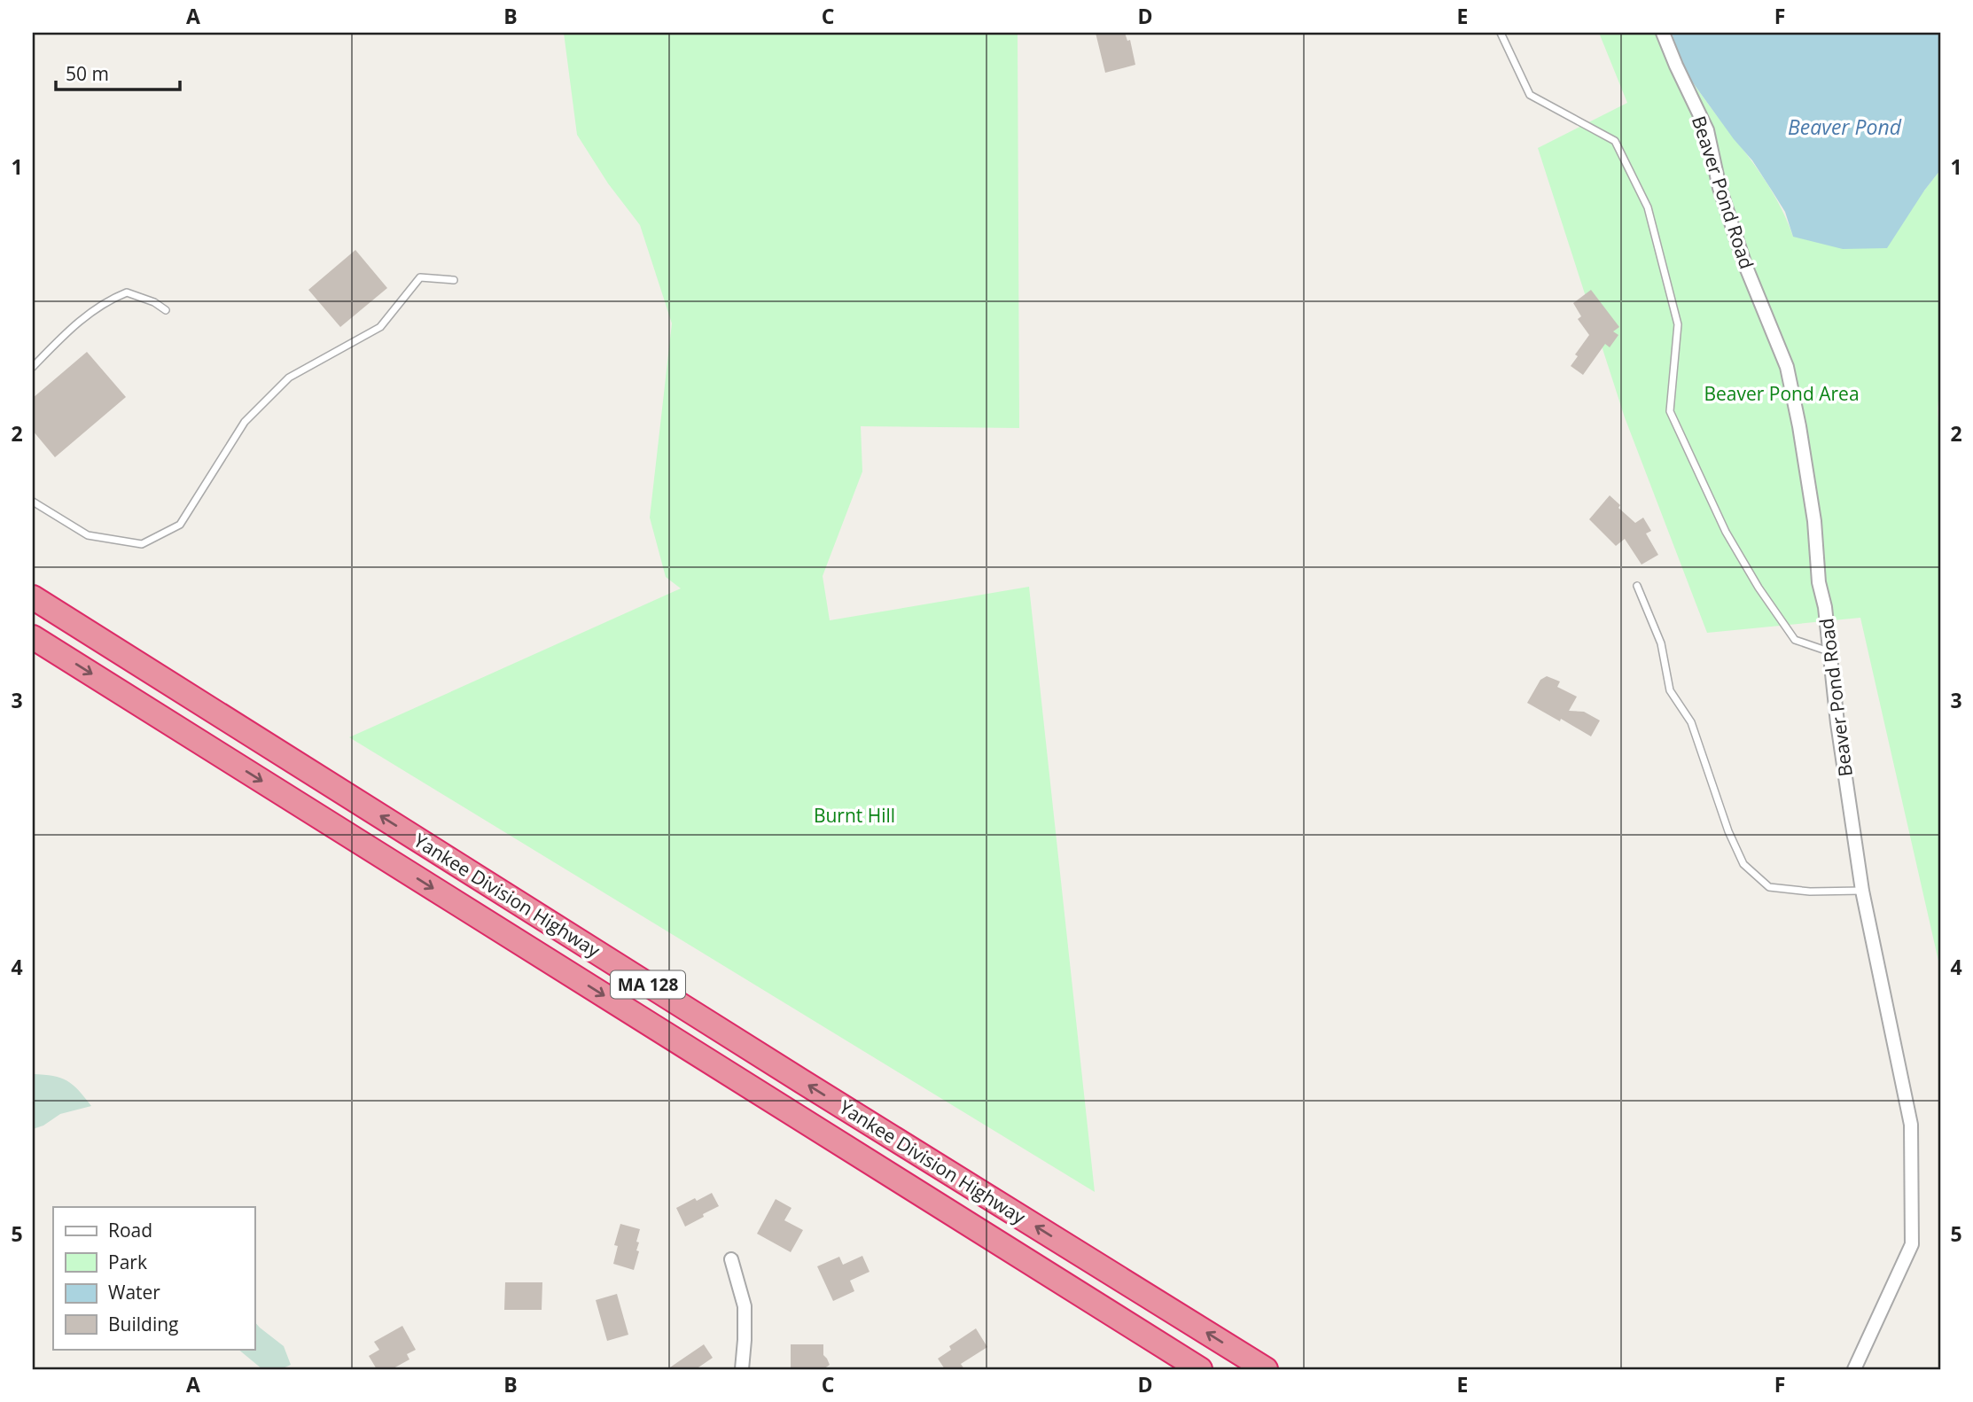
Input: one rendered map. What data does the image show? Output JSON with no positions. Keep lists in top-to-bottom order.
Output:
{
  "streets": {
    "highway": ["Yankee Division Highway", "MA 128"],
    "street": ["Beaver Pond Road"]
  },
  "water": ["Beaver Pond"],
  "parks": ["Beaver Pond Area", "Burnt Hill"],
  "legend": [
    "Road",
    "Park",
    "Water",
    "Building"
  ],
  "scale_bar": "50 m",
  "grid": {
    "columns": [
      "A",
      "B",
      "C",
      "D",
      "E",
      "F"
    ],
    "rows": [
      "1",
      "2",
      "3",
      "4",
      "5"
    ]
  }
}
